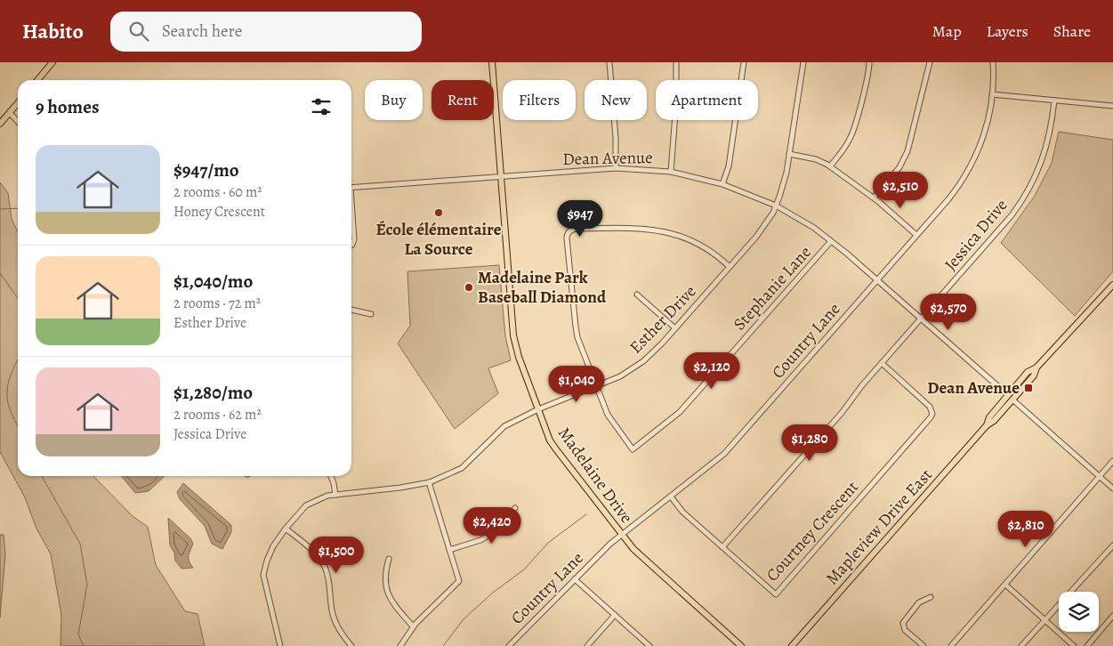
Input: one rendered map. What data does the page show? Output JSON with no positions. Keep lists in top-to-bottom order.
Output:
{
  "streets": {
    "main road": ["Madelaine Drive", "Mapleview Drive East"],
    "street": [
      "Dean Avenue",
      "Jessica Drive",
      "Stephanie Lane",
      "Esther Drive",
      "Country Lane",
      "Courtney Crescent"
    ]
  },
  "crossings": [
    ["Dean Avenue", "Jessica Drive"],
    ["Dean Avenue", "Stephanie Lane"],
    ["Dean Avenue", "Esther Drive"],
    ["Dean Avenue", "Country Lane"],
    ["Dean Avenue", "Madelaine Drive"],
    ["Dean Avenue", "Mapleview Drive East"],
    ["Jessica Drive", "Courtney Crescent"],
    ["Stephanie Lane", "Esther Drive"],
    ["Esther Drive", "Madelaine Drive"],
    ["Country Lane", "Madelaine Drive"],
    ["Country Lane", "Courtney Crescent"]
  ],
  "places": {
    "other": ["École élémentaire La Source", "Madelaine Park Baseball Diamond"],
    "transit": ["Dean Avenue"]
  },
  "page": {
    "header": "Habito",
    "search": "Search here",
    "nav": ["Map", "Layers", "Share"],
    "chip": [
      "Buy",
      "Rent",
      "Filters",
      "New",
      "Apartment"
    ],
    "heading": "9 homes",
    "list": [
      {
        "name": "$947/mo",
        "note": "2 rooms · 60 m² · Honey Crescent"
      },
      {
        "name": "$1,040/mo",
        "note": "2 rooms · 72 m² · Esther Drive"
      },
      {
        "name": "$1,280/mo",
        "note": "2 rooms · 62 m² · Jessica Drive"
      }
    ],
    "price": [
      "$2,510",
      "$947",
      "$2,570",
      "$2,120",
      "$1,040",
      "$1,280",
      "$2,420",
      "$2,810",
      "$1,500"
    ]
  }
}
